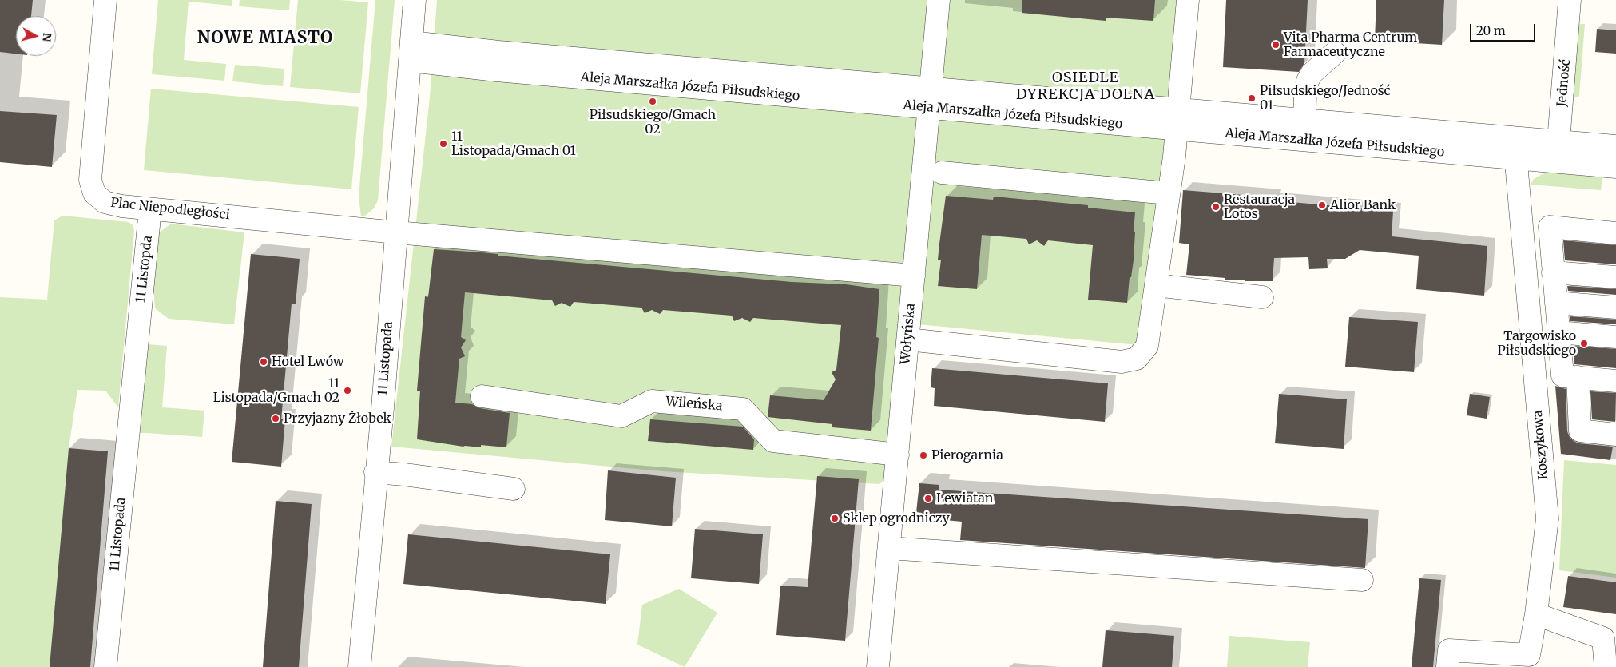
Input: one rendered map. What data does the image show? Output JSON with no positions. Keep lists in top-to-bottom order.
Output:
{
  "streets": {
    "street": [
      "Jedność",
      "Aleja Marszałka Józefa Piłsudskiego",
      "Plac Niepodległości",
      "11 Listopda",
      "Wołyńska",
      "11 Listopada",
      "Wileńska",
      "Koszykowa"
    ]
  },
  "crossings": [
    ["Jedność", "Aleja Marszałka Józefa Piłsudskiego"],
    ["Aleja Marszałka Józefa Piłsudskiego", "Wołyńska"],
    ["Aleja Marszałka Józefa Piłsudskiego", "11 Listopada"],
    ["Aleja Marszałka Józefa Piłsudskiego", "Koszykowa"],
    ["Plac Niepodległości", "11 Listopda"],
    ["Plac Niepodległości", "11 Listopada"],
    ["11 Listopda", "11 Listopada"],
    ["Wołyńska", "Wileńska"]
  ],
  "districts": ["NOWE MIASTO", "OSIEDLE DYREKCJA DOLNA"],
  "places": [
    "Vita Pharma Centrum Farmaceutyczne",
    "Piłsudskiego/Jedność 01",
    "Piłsudskiego/Gmach 02",
    "11 Listopada/Gmach 01",
    "Alior Bank",
    "Restauracja Lotos",
    "Targowisko Piłsudskiego",
    "Hotel Lwów",
    "11 Listopada/Gmach 02",
    "Przyjazny Żłobek",
    "Pierogarnia",
    "Lewiatan",
    "Sklep ogrodniczy"
  ],
  "scale_bar": "20 m",
  "north": "right"
}
